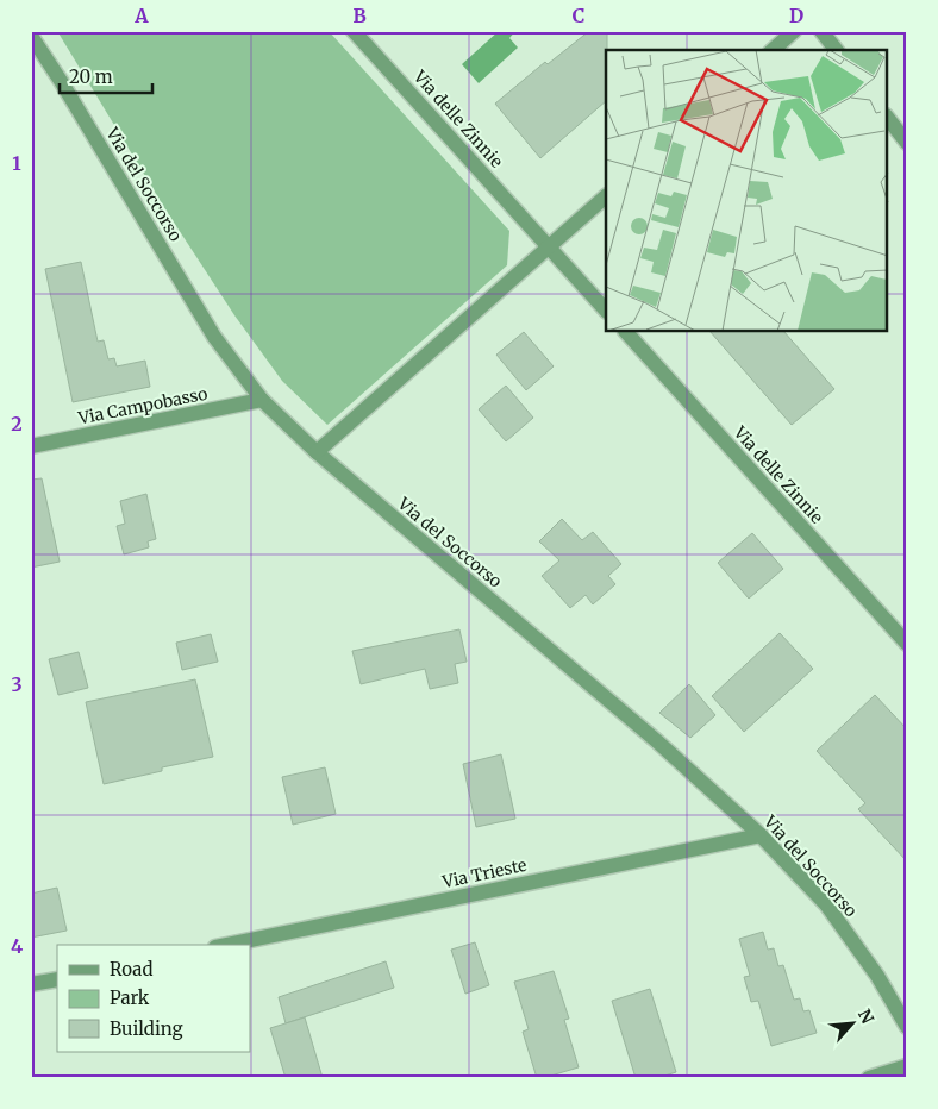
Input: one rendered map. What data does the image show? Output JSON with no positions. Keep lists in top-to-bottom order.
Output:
{
  "streets": {
    "street": [
      "Via delle Zinnie",
      "Via del Soccorso",
      "Via Campobasso",
      "Via Trieste"
    ]
  },
  "crossings": [
    ["Via del Soccorso", "Via Campobasso"],
    ["Via del Soccorso", "Via Trieste"]
  ],
  "legend": ["Road", "Park", "Building"],
  "scale_bar": "20 m",
  "north": "top right",
  "grid": {
    "columns": [
      "A",
      "B",
      "C",
      "D"
    ],
    "rows": [
      "1",
      "2",
      "3",
      "4"
    ]
  }
}
